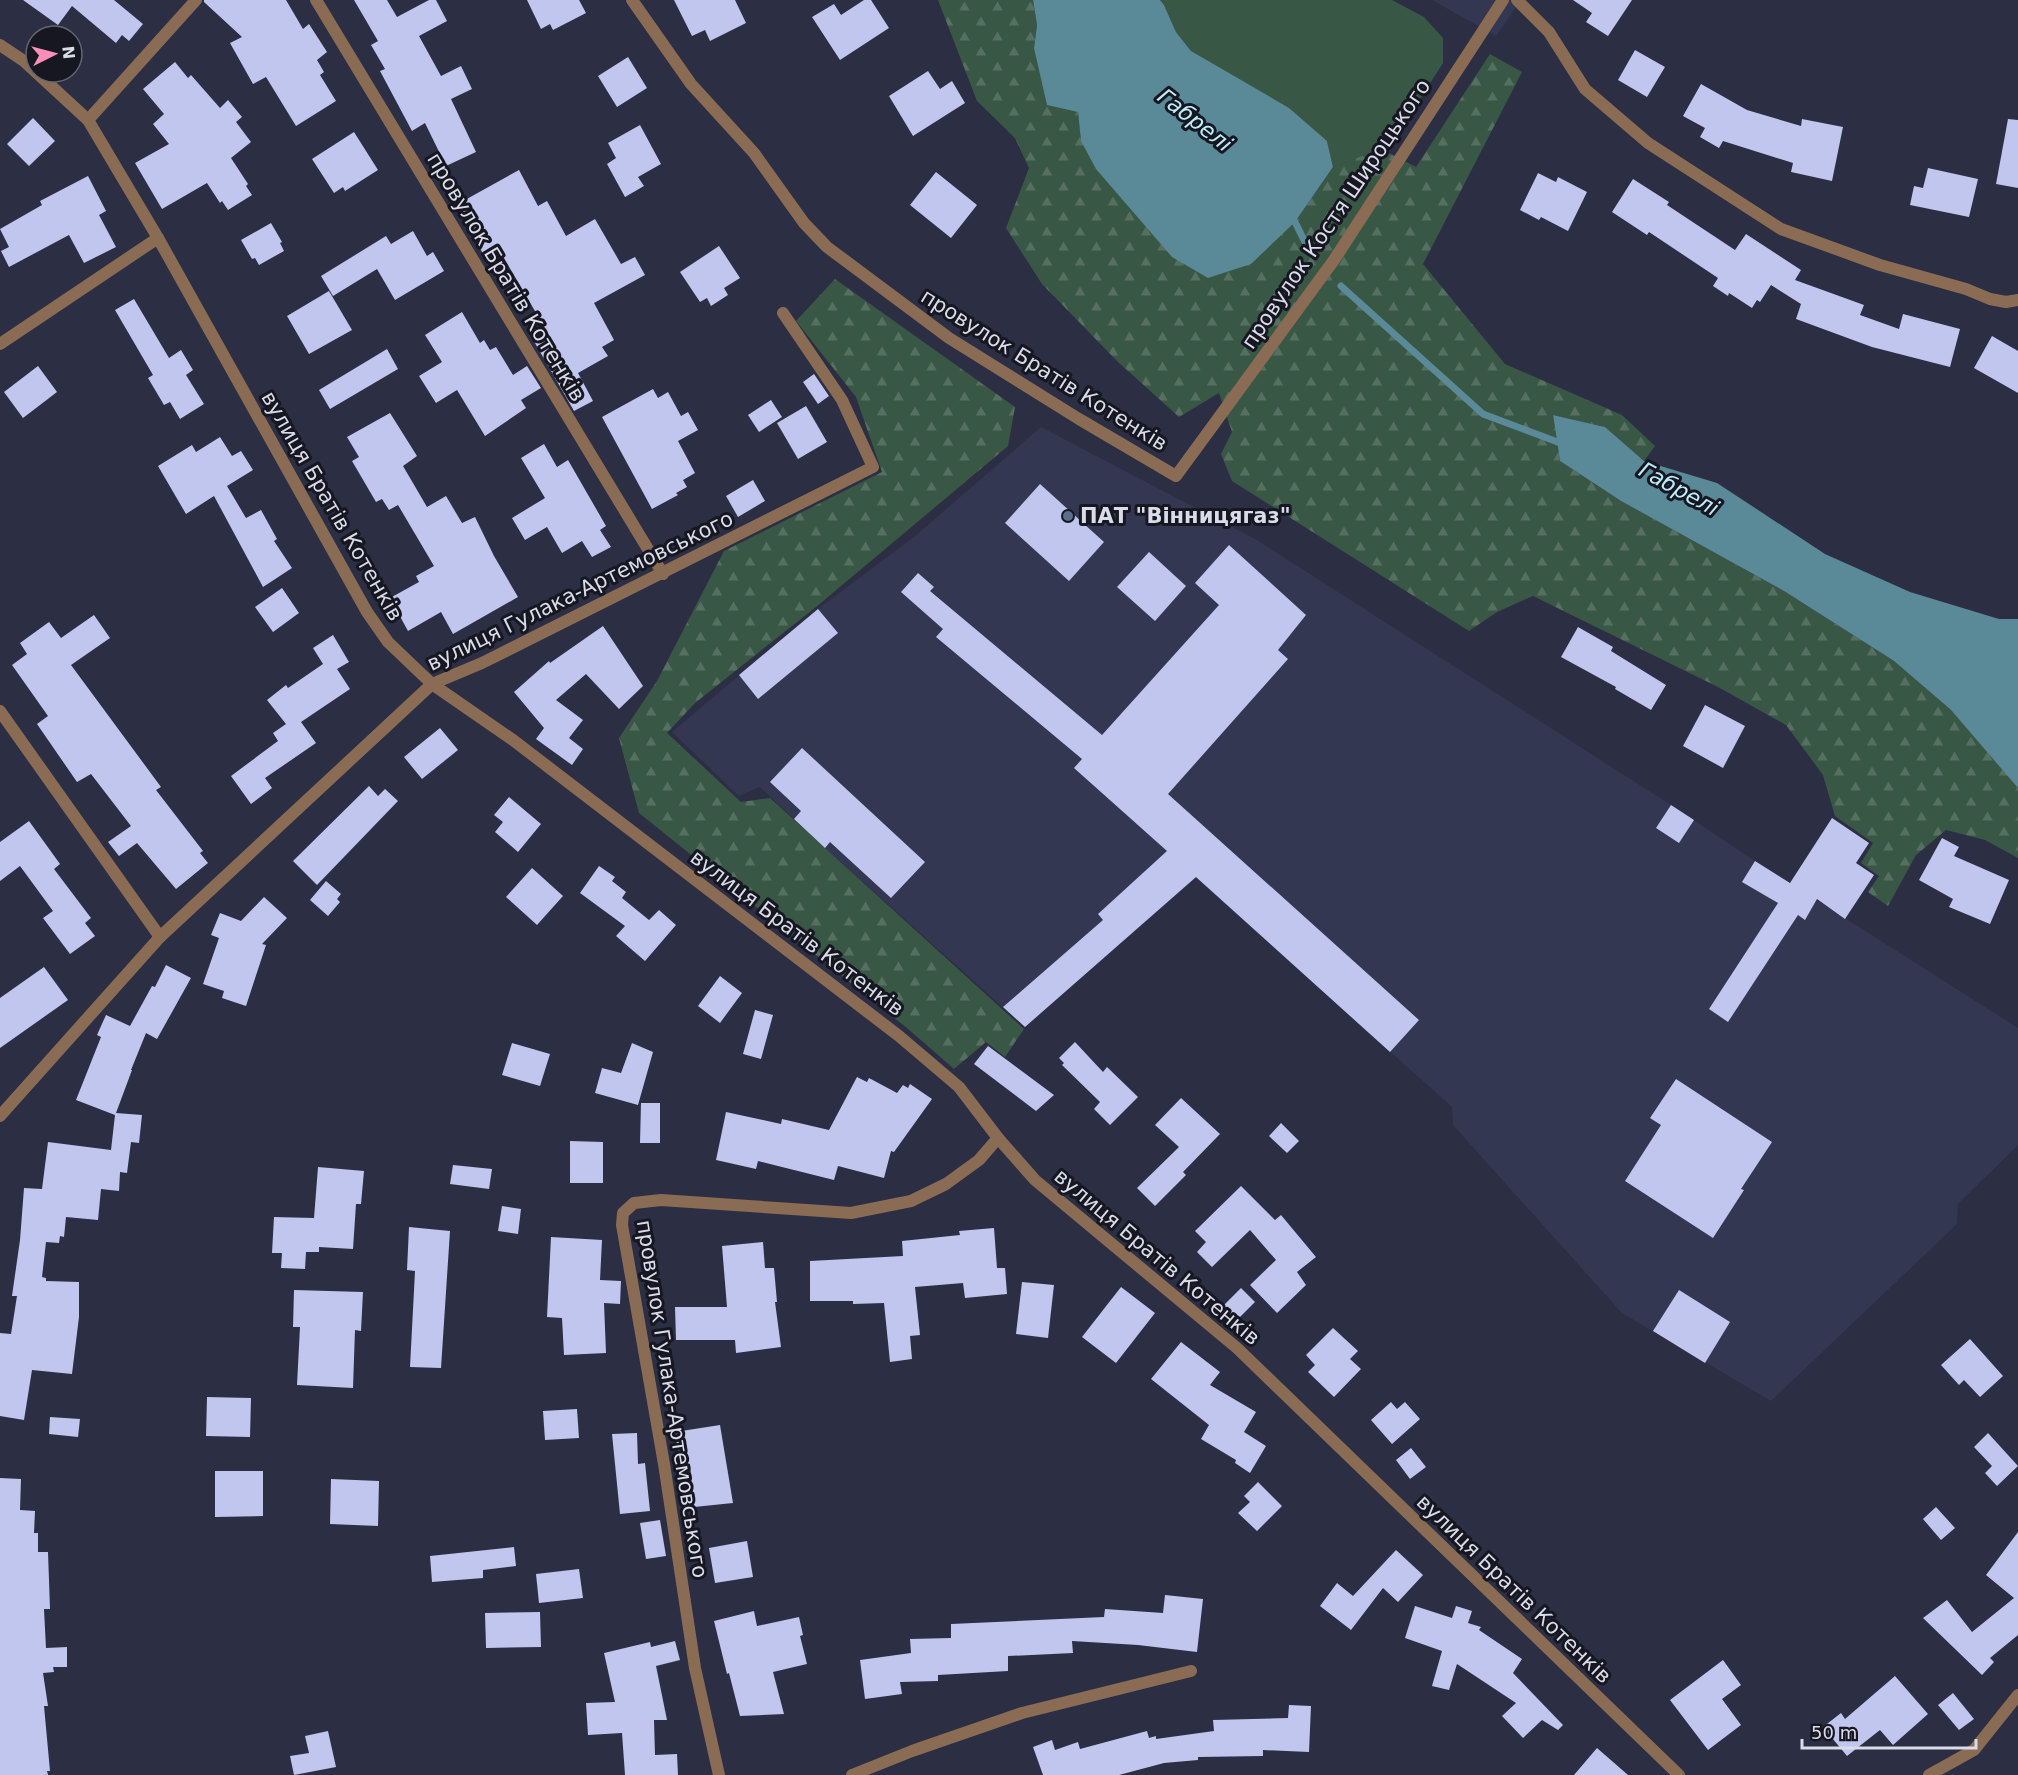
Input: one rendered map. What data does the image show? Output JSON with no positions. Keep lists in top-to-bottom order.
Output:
{
  "streets": {
    "street": [
      "провулок Костя Широцького",
      "провулок Братів Котенків",
      "вулиця Братів Котенків",
      "вулиця Гулака-Артемовського",
      "провулок Гулака-Артемовського"
    ]
  },
  "crossings": [
    ["провулок Костя Широцького", "провулок Братів Котенків"],
    ["провулок Братів Котенків", "вулиця Гулака-Артемовського"],
    ["вулиця Братів Котенків", "вулиця Гулака-Артемовського"],
    ["вулиця Братів Котенків", "провулок Гулака-Артемовського"]
  ],
  "water": ["Габрелі"],
  "places": ["ПАТ \"Вінницягаз\""],
  "scale_bar": "50 m",
  "north": "right"
}
